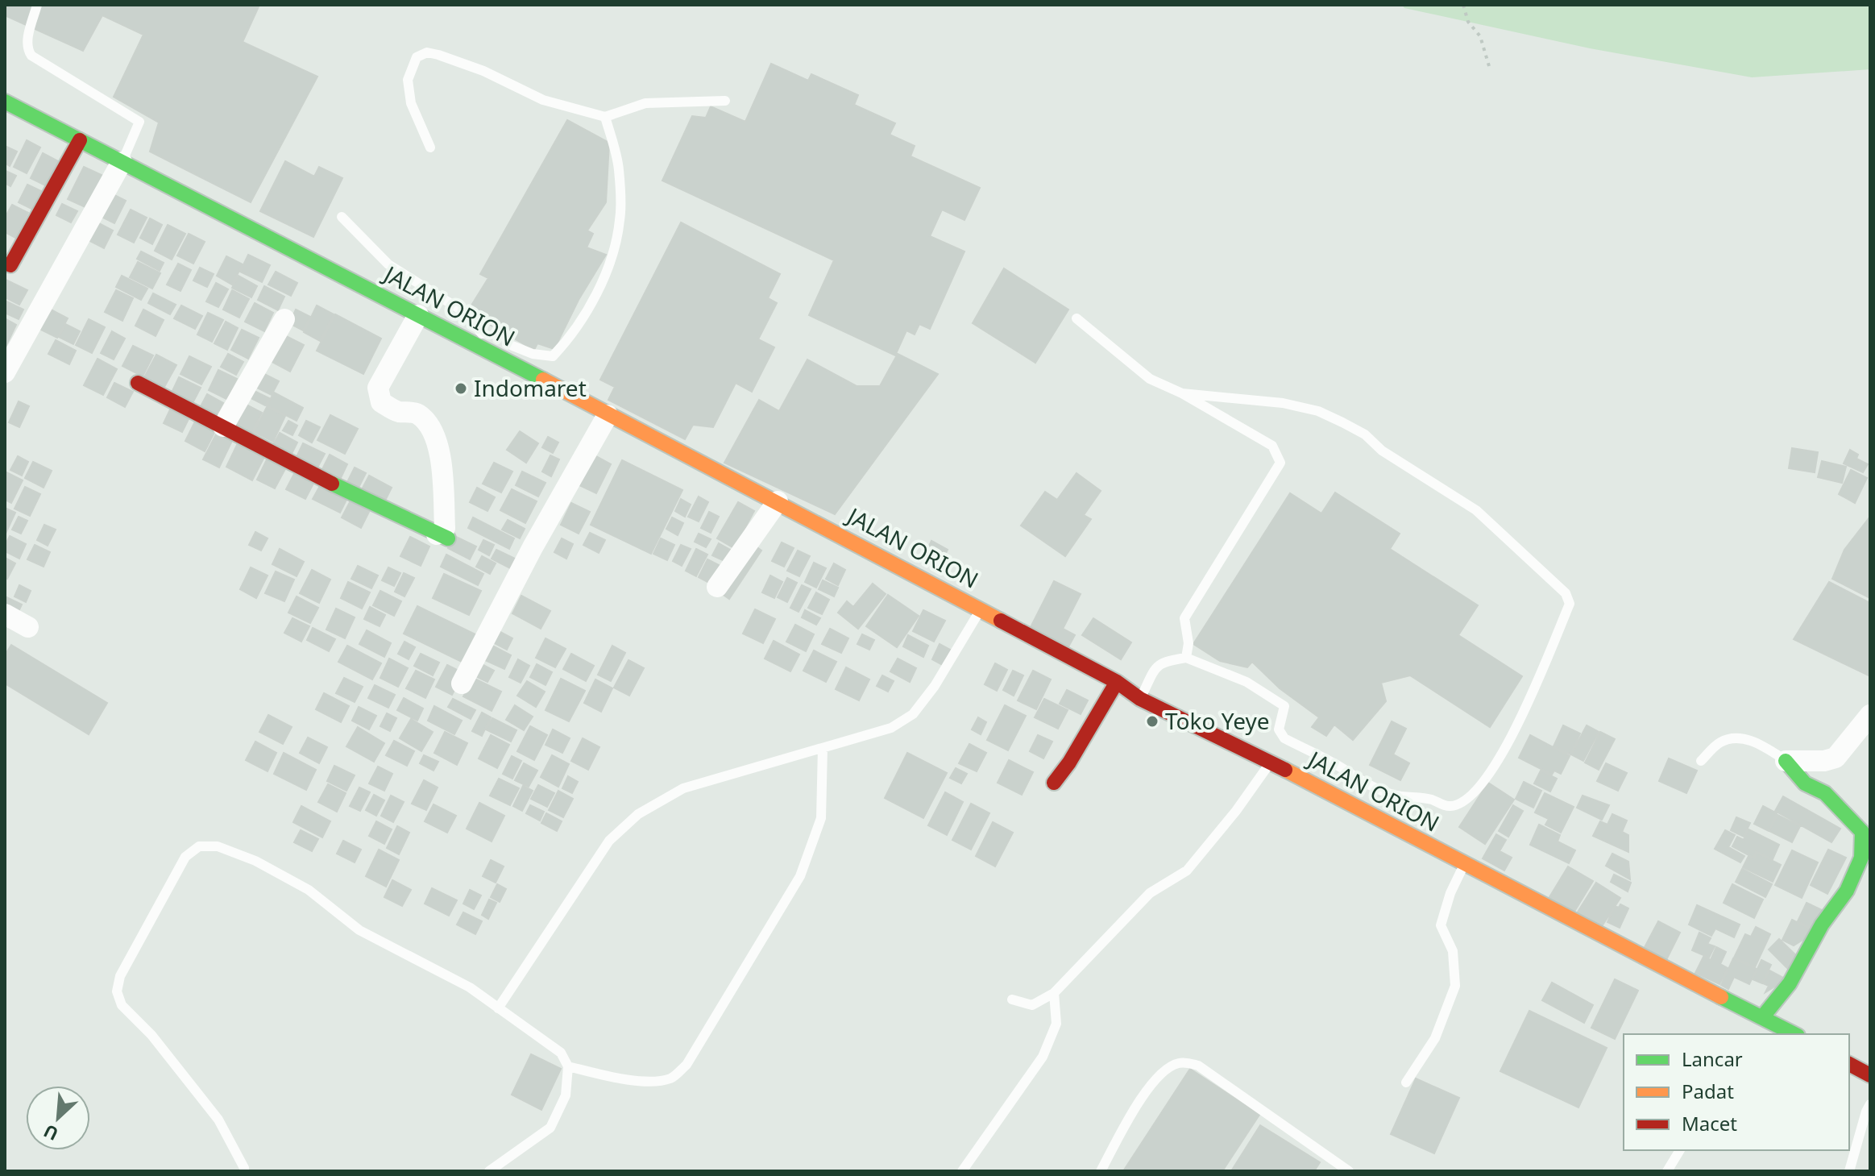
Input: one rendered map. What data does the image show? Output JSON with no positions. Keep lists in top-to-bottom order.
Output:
{
  "streets": {
    "main road": ["JALAN ORION"]
  },
  "places": ["Indomaret", "Toko Yeye"],
  "legend": ["Lancar", "Padat", "Macet"],
  "north": "bottom left"
}
